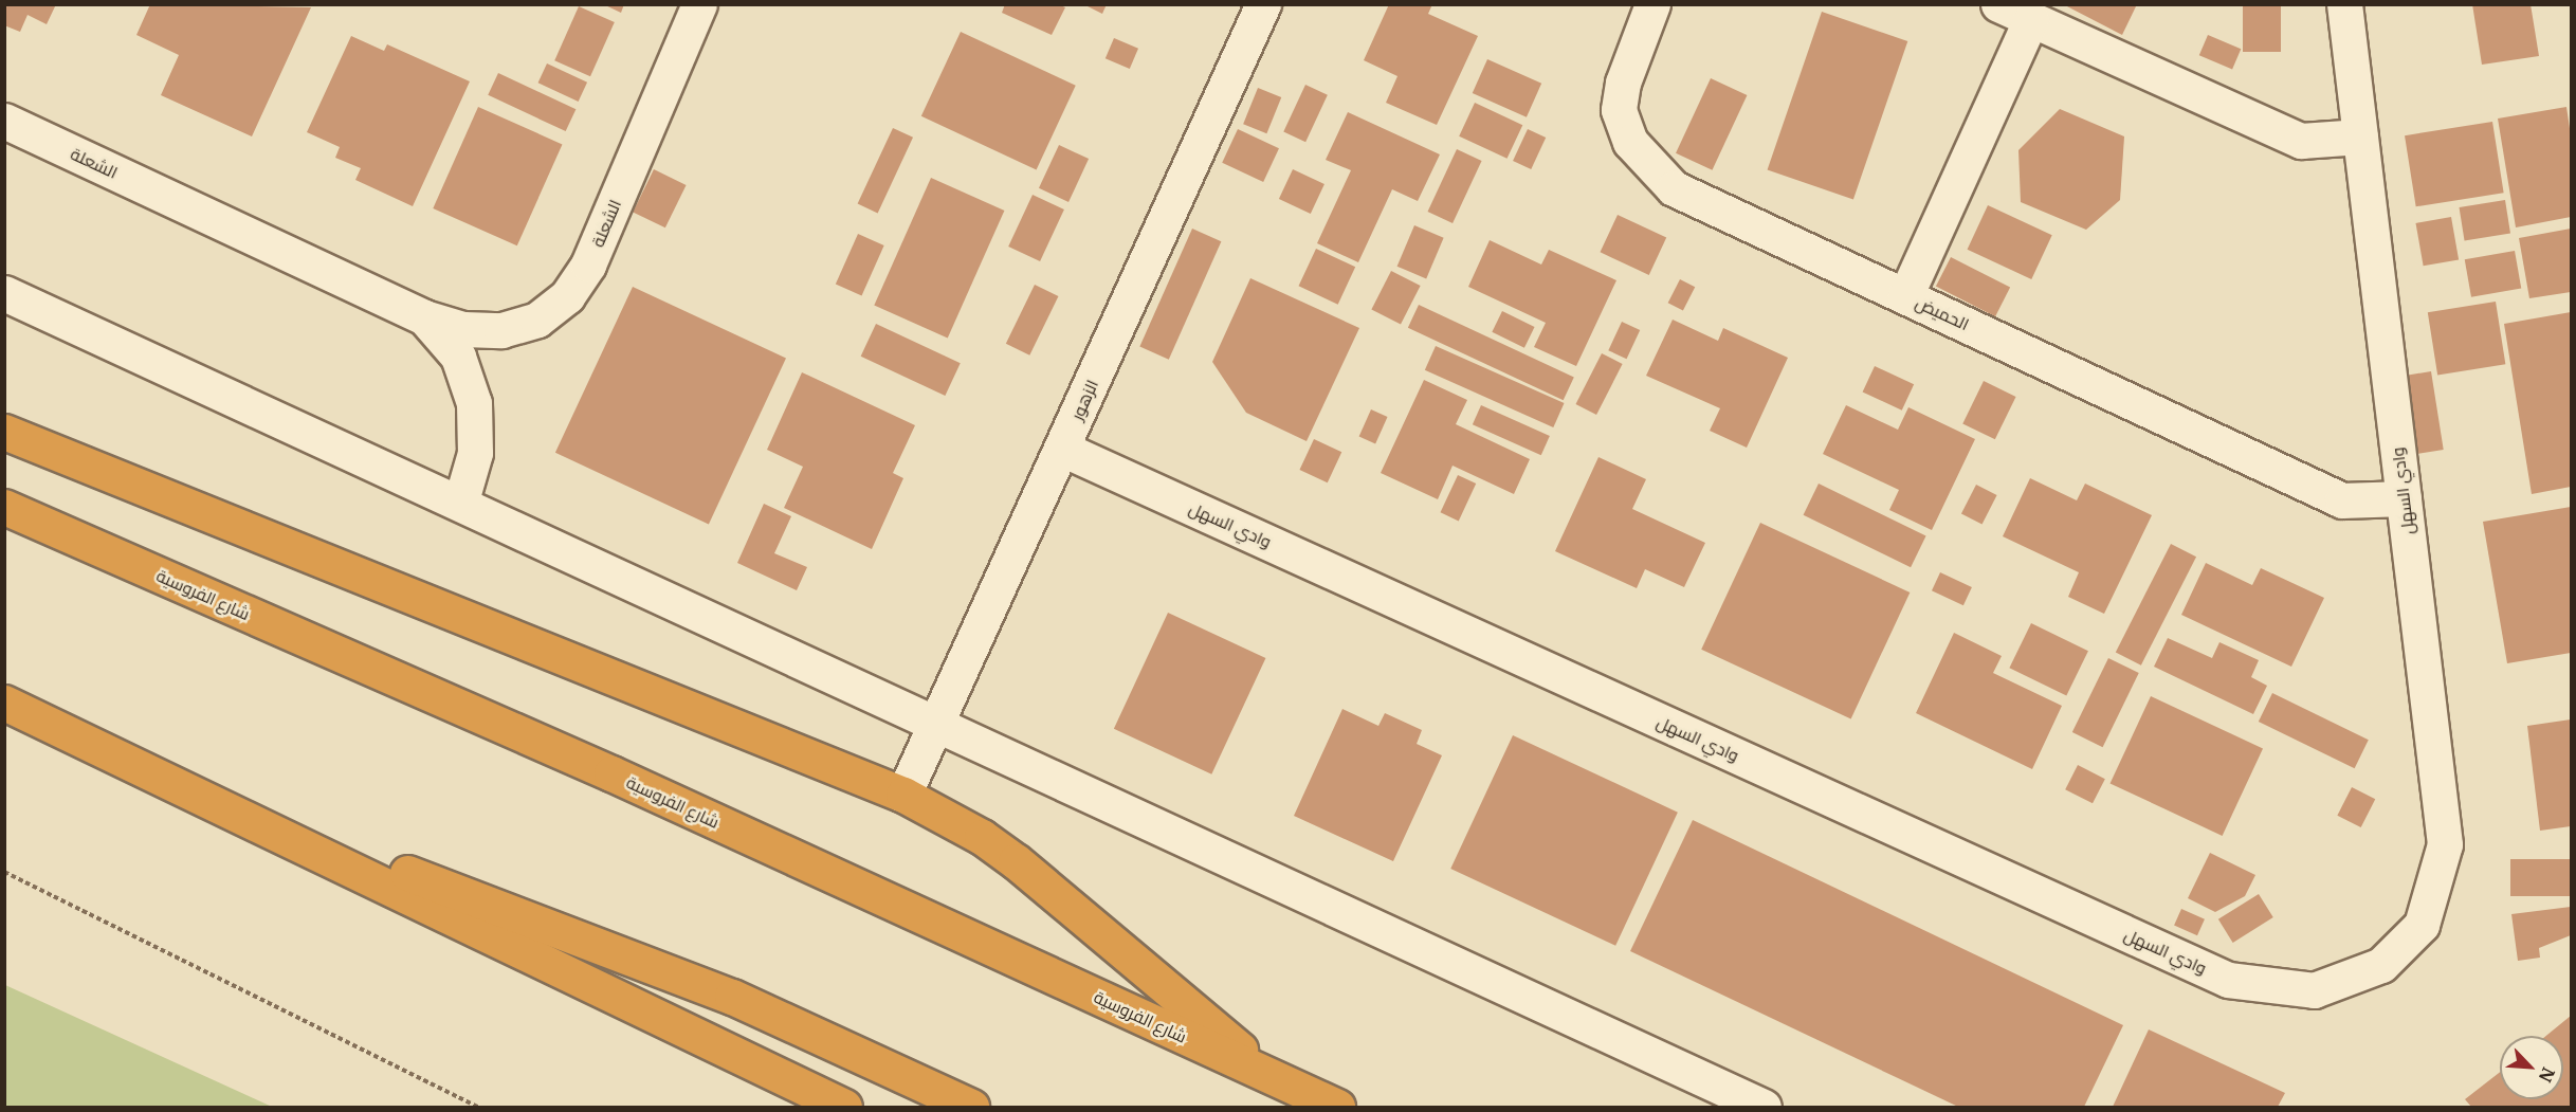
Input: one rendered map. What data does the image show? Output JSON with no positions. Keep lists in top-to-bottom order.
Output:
{
  "streets": {
    "highway": ["شارع الفروسية"],
    "street": [
      "الشعلة",
      "الحميض",
      "الزهور",
      "وادي السهل"
    ]
  },
  "crossings": [
    ["الحميض", "وادي السهل"],
    ["الزهور", "وادي السهل"]
  ],
  "north": "bottom right"
}
